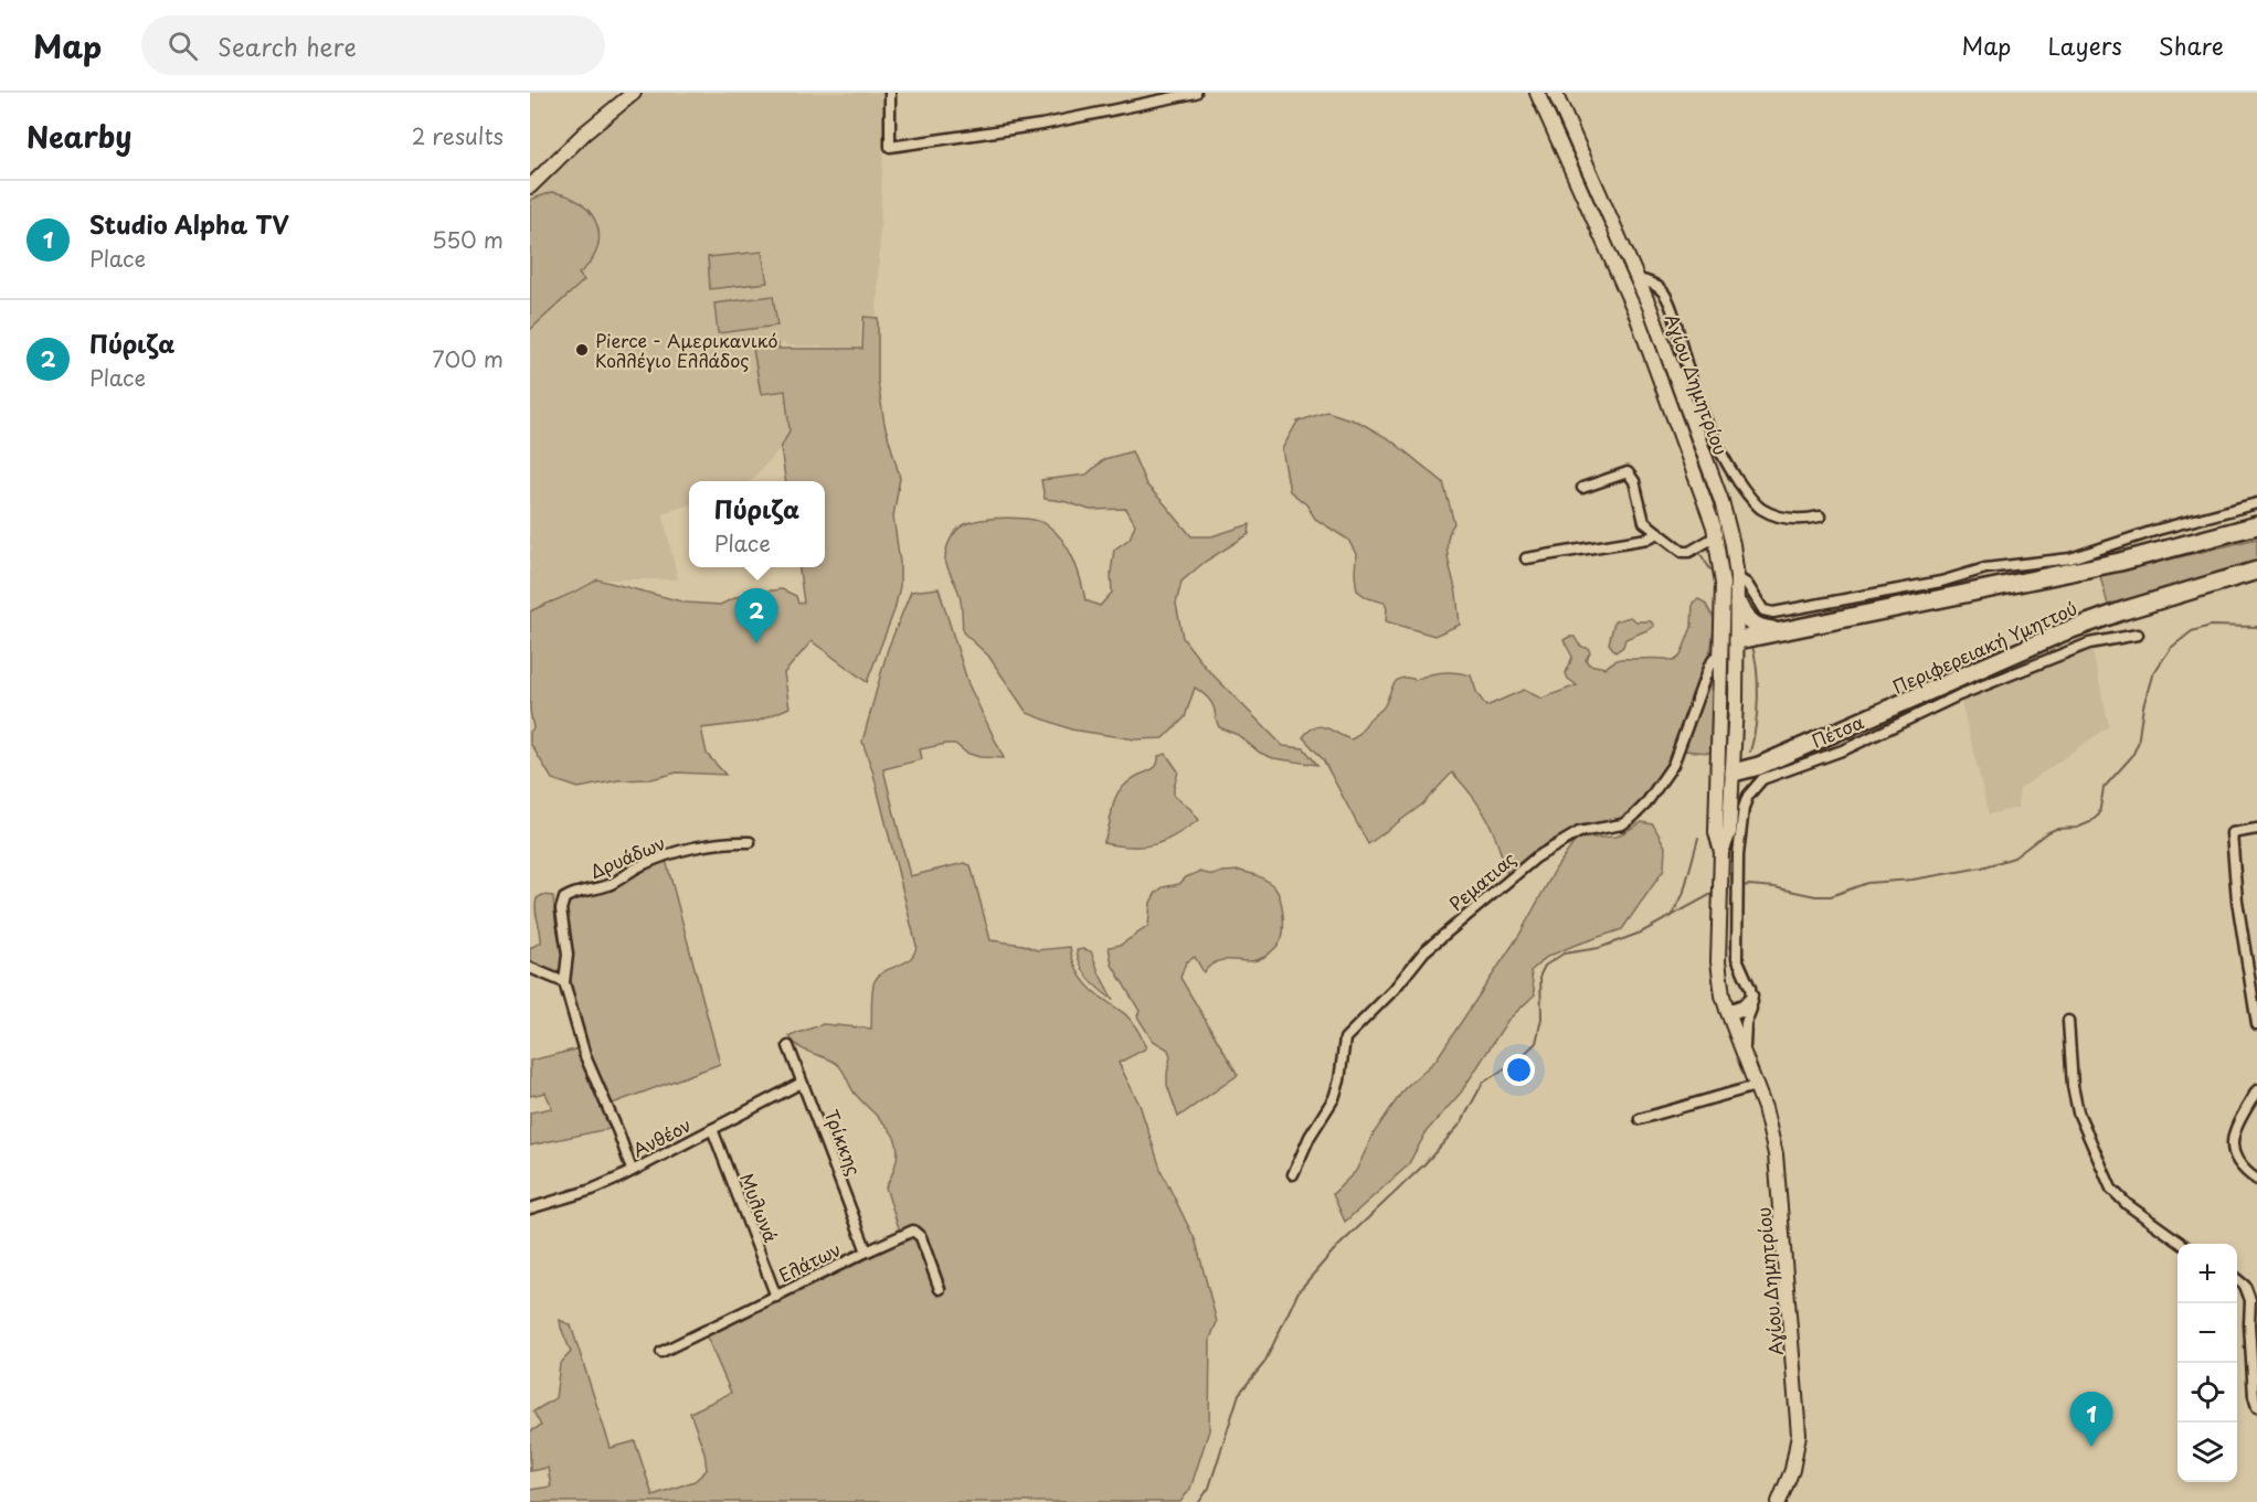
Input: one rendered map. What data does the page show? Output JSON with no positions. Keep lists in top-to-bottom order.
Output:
{
  "streets": {
    "highway": ["Περιφερειακή Υμηττού"],
    "street": [
      "Αγίου Δημητρίου",
      "Πέτσα",
      "Δρυάδων",
      "Ρεματιας",
      "Ανθέον",
      "Τρίκκης",
      "Μυλωνά",
      "Ελάτων"
    ]
  },
  "crossings": [
    ["Αγίου Δημητρίου", "Περιφερειακή Υμηττού"],
    ["Αγίου Δημητρίου", "Ρεματιας"],
    ["Ανθέον", "Τρίκκης"],
    ["Ανθέον", "Μυλωνά"],
    ["Τρίκκης", "Ελάτων"],
    ["Μυλωνά", "Ελάτων"]
  ],
  "places": ["Pierce - Αμερικανικό Κολλέγιο Ελλάδος"],
  "page": {
    "header": "Map",
    "search": "Search here",
    "nav": ["Map", "Layers", "Share"],
    "heading": ["Nearby", "2 results"],
    "list": [
      {
        "mark": "1",
        "name": "Studio Alpha TV",
        "note": "Place",
        "value": "550 m"
      },
      {
        "mark": "2",
        "name": "Πύριζα",
        "note": "Place",
        "value": "700 m"
      }
    ],
    "popup": ["Πύριζα", "Place"],
    "pins": ["2", "1"],
    "map_buttons": ["+", "−"]
  }
}
